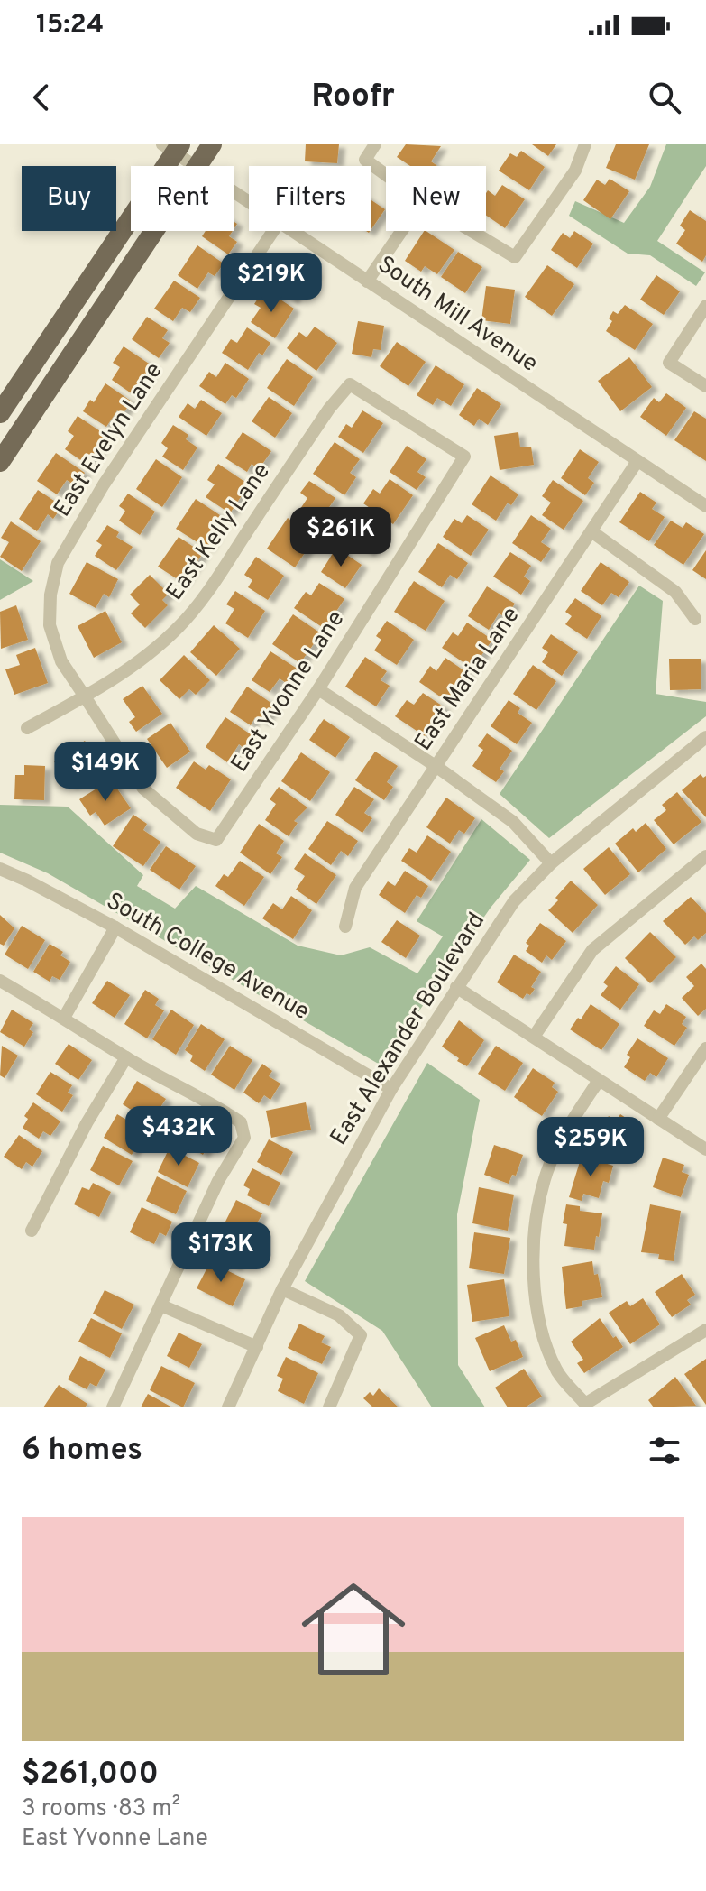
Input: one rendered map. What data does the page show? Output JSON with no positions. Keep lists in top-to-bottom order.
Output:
{
  "streets": {
    "street": [
      "South Mill Avenue",
      "East Evelyn Lane",
      "East Kelly Lane",
      "East Maria Lane",
      "East Yvonne Lane",
      "South College Avenue",
      "East Alexander Boulevard"
    ]
  },
  "crossings": [
    ["South Mill Avenue", "East Maria Lane"],
    ["East Evelyn Lane", "East Kelly Lane"],
    ["East Evelyn Lane", "East Yvonne Lane"],
    ["East Kelly Lane", "East Yvonne Lane"],
    ["South College Avenue", "East Alexander Boulevard"]
  ],
  "page": {
    "status": "15:24",
    "header": "Roofr",
    "chip": [
      "Buy",
      "Rent",
      "Filters",
      "New"
    ],
    "price": [
      "$219K",
      "$261K",
      "$149K",
      "$432K",
      "$259K",
      "$173K"
    ],
    "heading": "6 homes",
    "list": [
      {
        "name": "$261,000",
        "note": "3 rooms · 83 m² · East Yvonne Lane"
      }
    ]
  }
}
